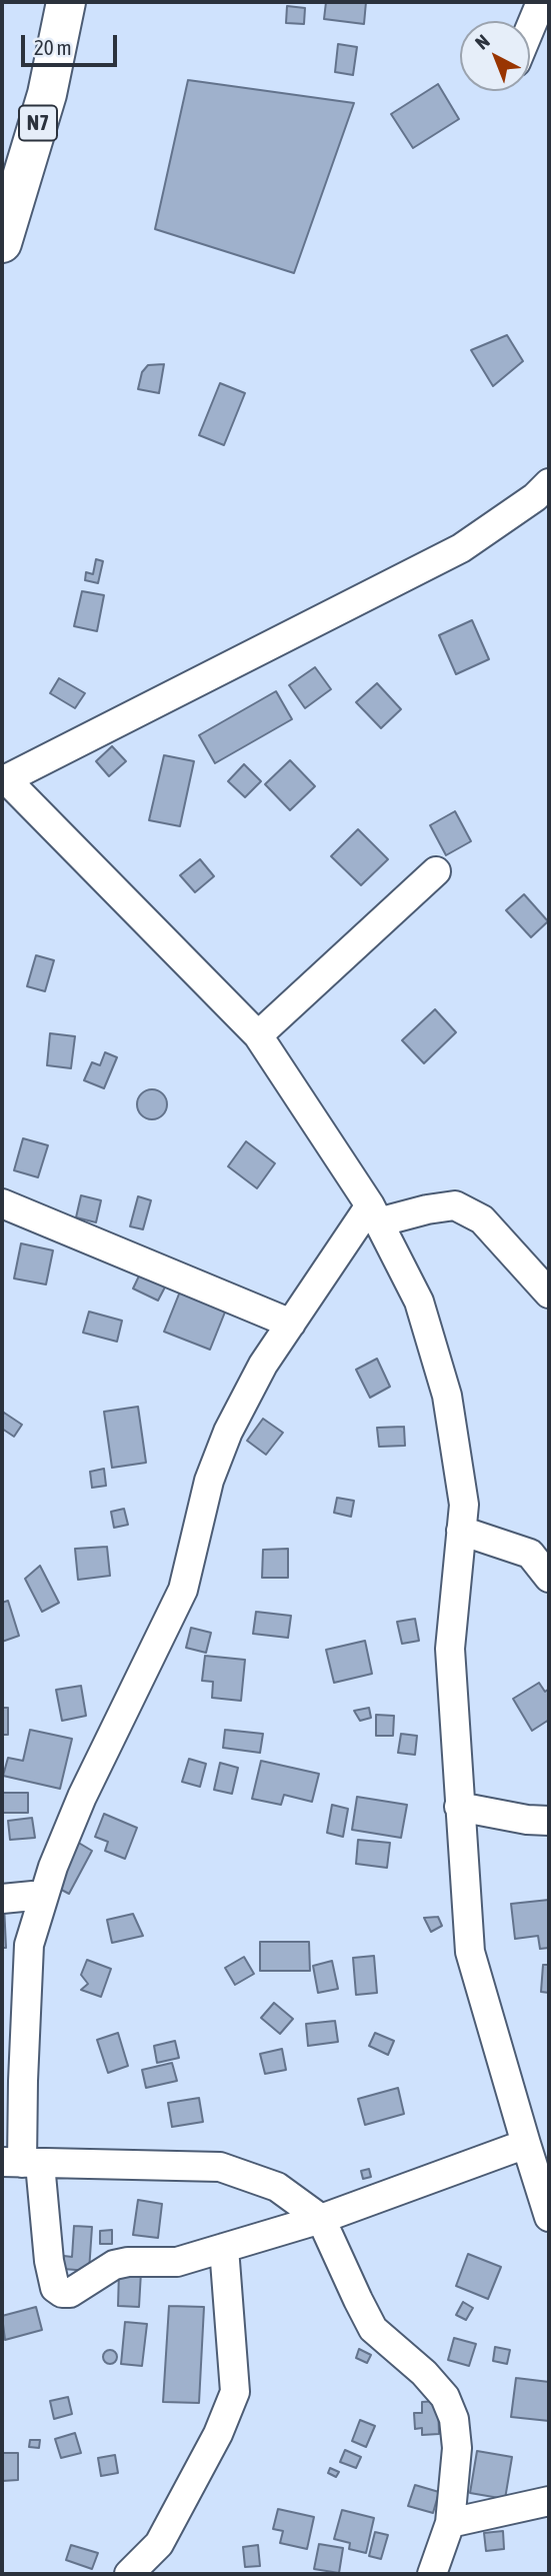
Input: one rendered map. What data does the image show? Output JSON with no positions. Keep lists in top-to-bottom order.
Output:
{
  "streets": {
    "highway": ["N7"]
  },
  "scale_bar": "20 m",
  "north": "top left"
}
